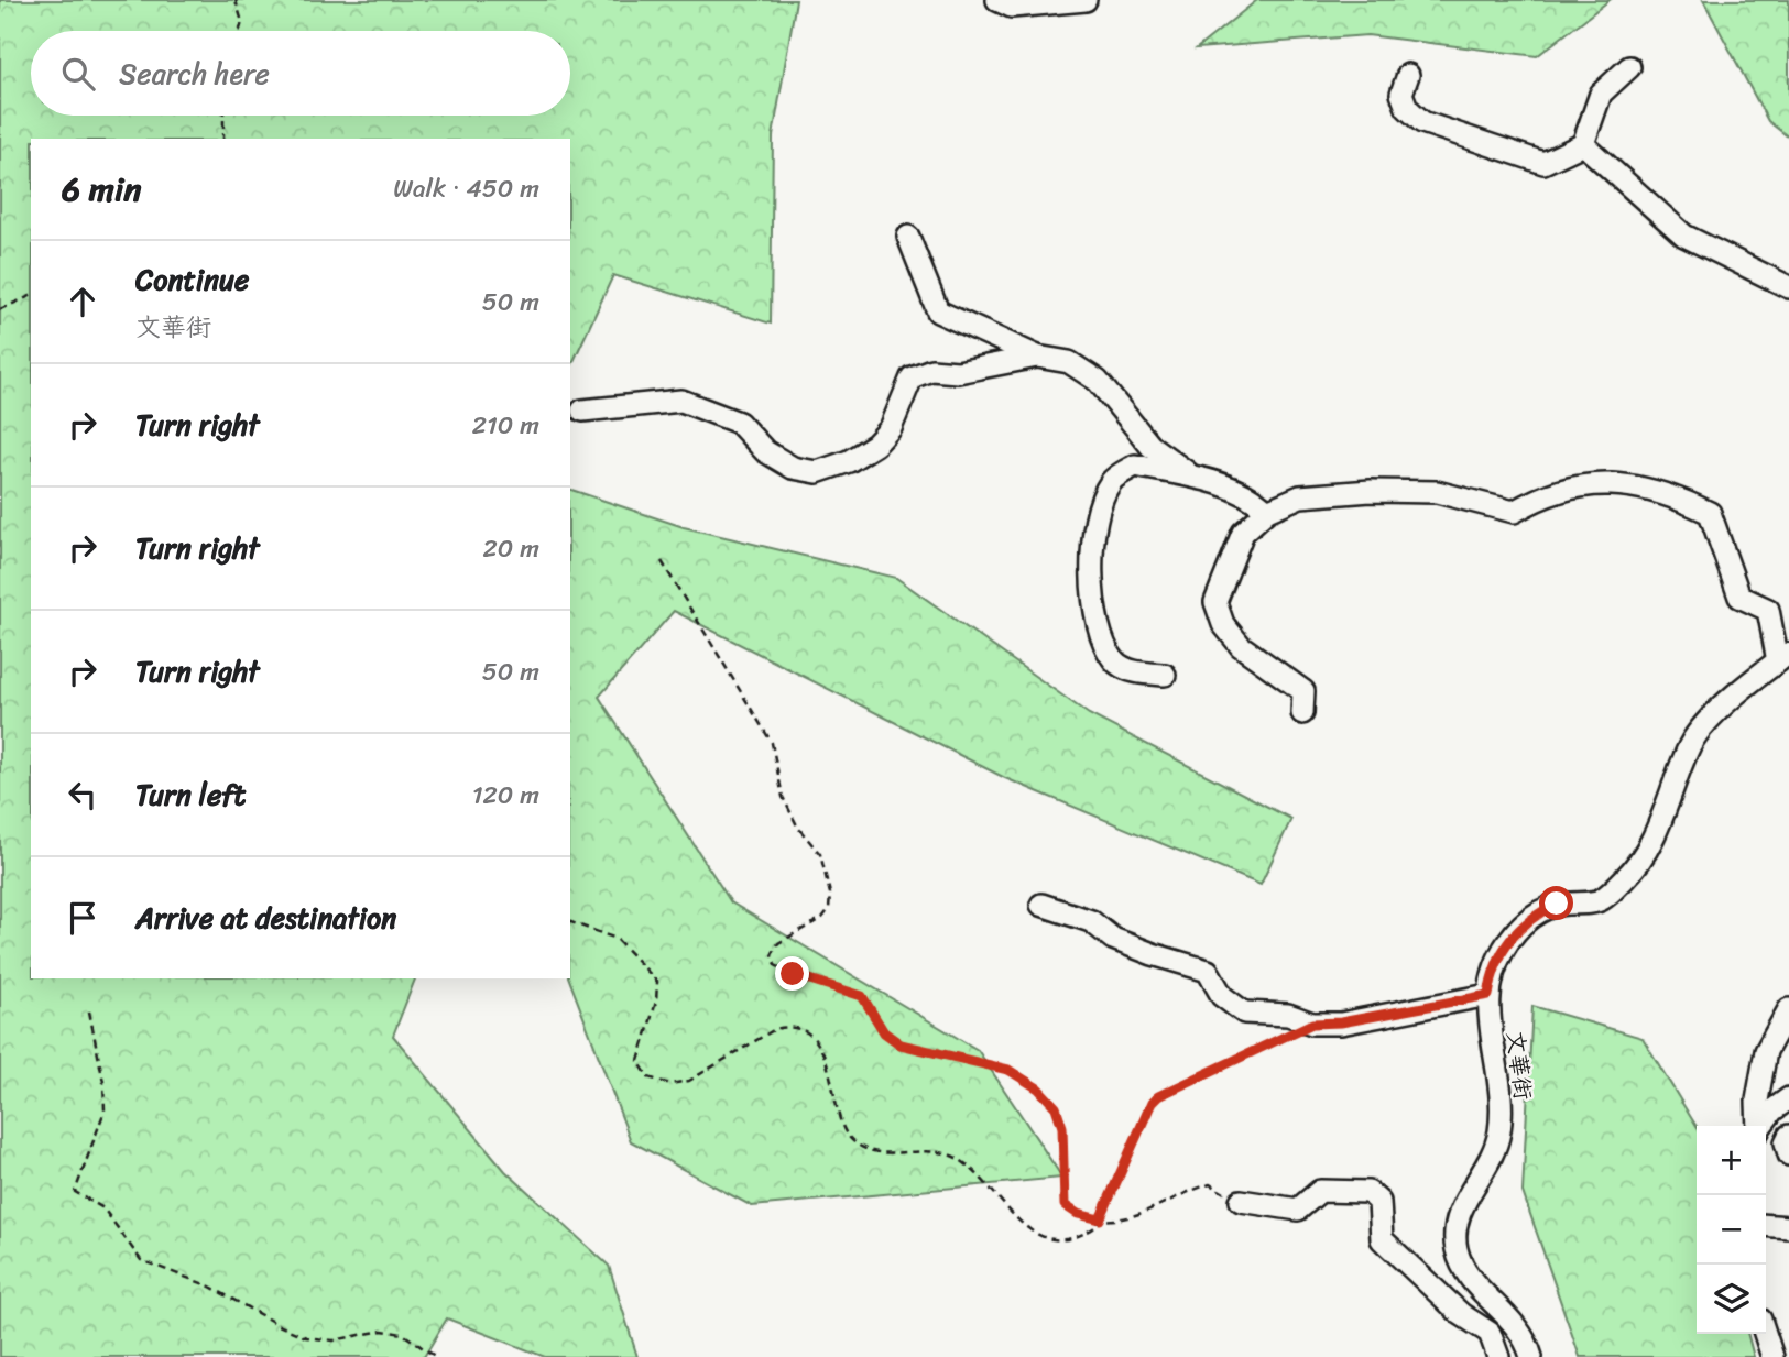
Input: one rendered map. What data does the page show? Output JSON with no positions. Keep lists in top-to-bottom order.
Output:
{
  "streets": {
    "street": ["文華街"]
  },
  "page": {
    "search": "Search here",
    "heading": ["6 min", "Walk · 450 m"],
    "list": [
      ["Continue", "文華街", "50 m"],
      ["Turn right", "210 m"],
      ["Turn right", "20 m"],
      ["Turn right", "50 m"],
      ["Turn left", "120 m"],
      "Arrive at destination"
    ],
    "map_buttons": ["+", "−"]
  }
}
